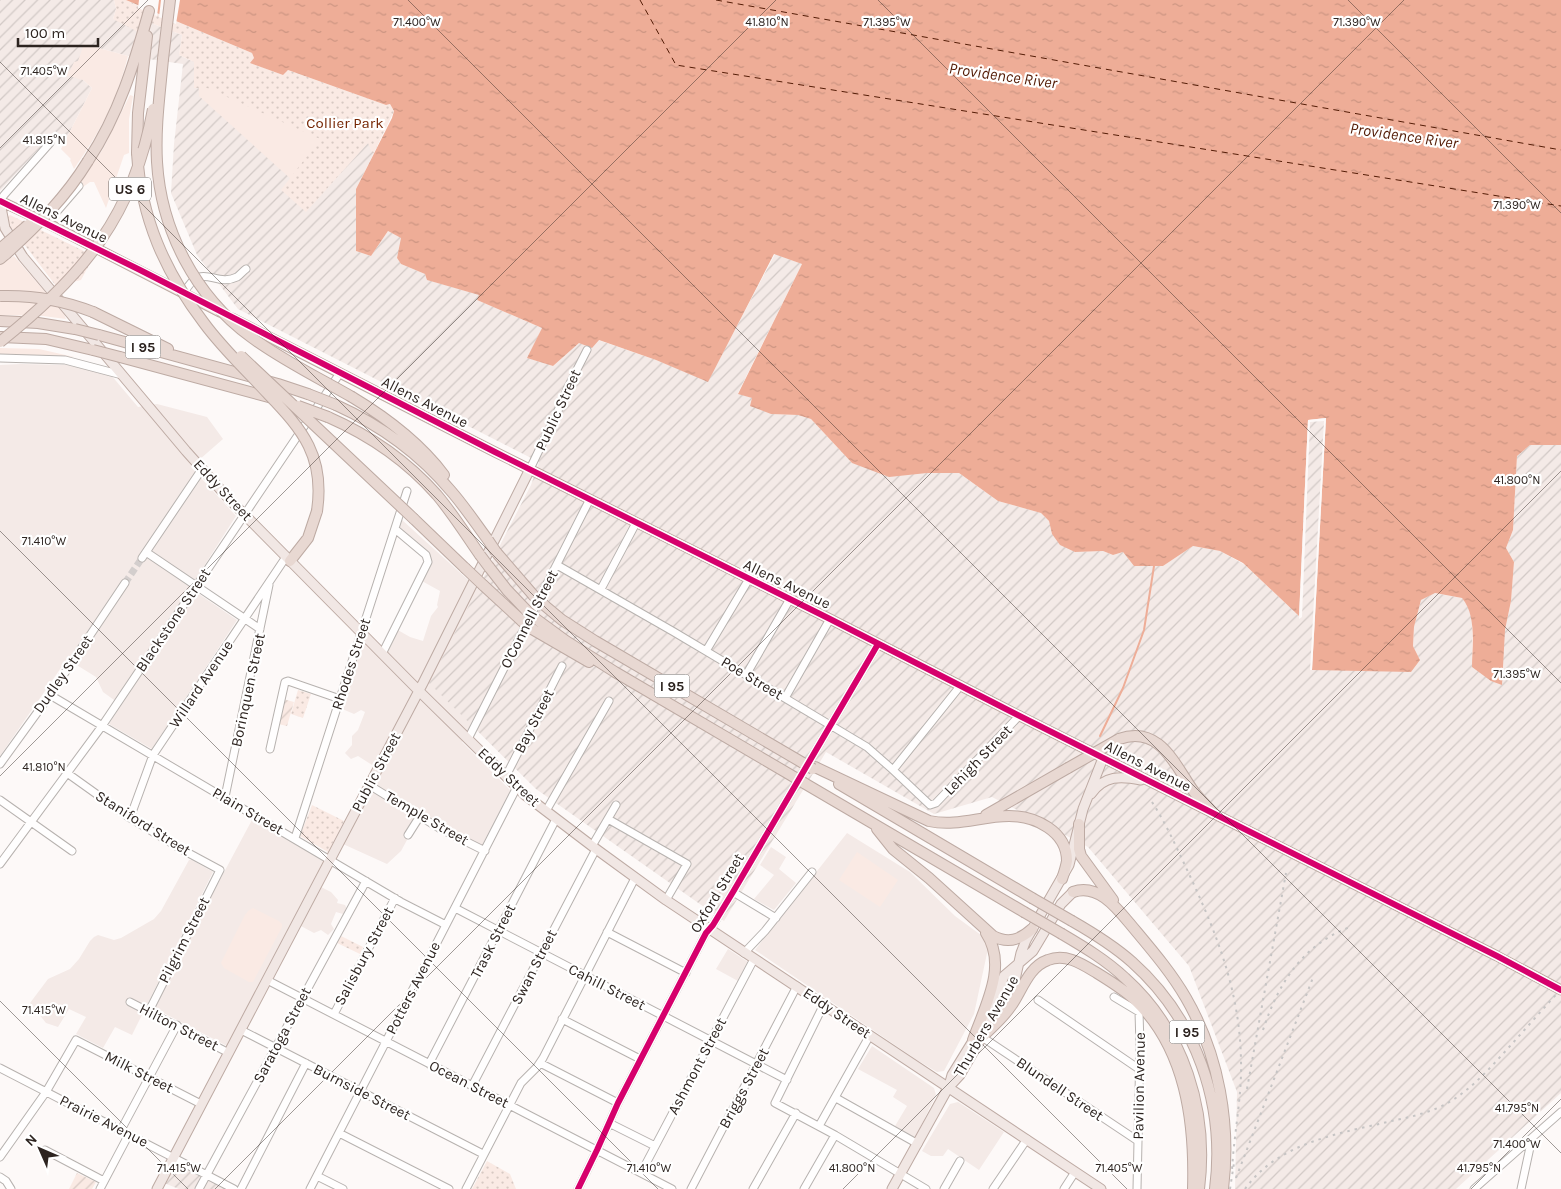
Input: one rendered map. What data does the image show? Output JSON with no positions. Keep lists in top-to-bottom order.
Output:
{
  "streets": {
    "highway": ["US 6", "I 95"],
    "main road": [
      "Allens Avenue",
      "Public Street",
      "Eddy Street",
      "Thurbers Avenue"
    ],
    "street": [
      "O'Connell Street",
      "Blackstone Street",
      "Rhodes Street",
      "Dudley Street",
      "Poe Street",
      "Willard Avenue",
      "Borinquen Street",
      "Bay Street",
      "Lehigh Street",
      "Plain Street",
      "Temple Street",
      "Staniford Street",
      "Oxford Street",
      "Pilgrim Street",
      "Trask Street",
      "Salisbury Street",
      "Swan Street",
      "Cahill Street",
      "Potters Avenue",
      "Hilton Street",
      "Saratoga Street",
      "Ashmont Street",
      "Milk Street",
      "Ocean Street",
      "Pavilion Avenue",
      "Briggs Street",
      "Blundell Street",
      "Burnside Street",
      "Prairie Avenue"
    ]
  },
  "crossings": [
    ["Allens Avenue", "Public Street"],
    ["Allens Avenue", "Eddy Street"],
    ["Allens Avenue", "O'Connell Street"],
    ["Allens Avenue", "Blackstone Street"],
    ["Allens Avenue", "Lehigh Street"],
    ["Allens Avenue", "Oxford Street"],
    ["Allens Avenue", "Thurbers Avenue"],
    ["Public Street", "Eddy Street"],
    ["Public Street", "Plain Street"],
    ["Public Street", "Temple Street"],
    ["Public Street", "Hilton Street"],
    ["Public Street", "Milk Street"],
    ["Public Street", "Ocean Street"],
    ["Public Street", "Burnside Street"],
    ["Public Street", "Prairie Avenue"],
    ["Eddy Street", "O'Connell Street"],
    ["Eddy Street", "Blackstone Street"],
    ["Eddy Street", "Rhodes Street"],
    ["Eddy Street", "Willard Avenue"],
    ["Eddy Street", "Bay Street"],
    ["Eddy Street", "Oxford Street"],
    ["Eddy Street", "Trask Street"],
    ["Eddy Street", "Swan Street"],
    ["Eddy Street", "Potters Avenue"],
    ["Eddy Street", "Thurbers Avenue"],
    ["Eddy Street", "Ashmont Street"],
    ["Eddy Street", "Briggs Street"],
    ["O'Connell Street", "Poe Street"],
    ["Blackstone Street", "Plain Street"],
    ["Blackstone Street", "Staniford Street"],
    ["Rhodes Street", "Plain Street"],
    ["Dudley Street", "Plain Street"],
    ["Poe Street", "Lehigh Street"],
    ["Poe Street", "Oxford Street"],
    ["Willard Avenue", "Borinquen Street"],
    ["Willard Avenue", "Plain Street"],
    ["Willard Avenue", "Staniford Street"],
    ["Borinquen Street", "Plain Street"],
    ["Plain Street", "Salisbury Street"],
    ["Plain Street", "Potters Avenue"],
    ["Plain Street", "Saratoga Street"],
    ["Temple Street", "Potters Avenue"],
    ["Staniford Street", "Pilgrim Street"],
    ["Oxford Street", "Cahill Street"],
    ["Oxford Street", "Ocean Street"],
    ["Pilgrim Street", "Hilton Street"],
    ["Trask Street", "Cahill Street"],
    ["Trask Street", "Ocean Street"],
    ["Salisbury Street", "Ocean Street"],
    ["Swan Street", "Cahill Street"],
    ["Swan Street", "Ocean Street"],
    ["Cahill Street", "Potters Avenue"],
    ["Cahill Street", "Ashmont Street"],
    ["Cahill Street", "Briggs Street"],
    ["Potters Avenue", "Ocean Street"],
    ["Potters Avenue", "Burnside Street"],
    ["Thurbers Avenue", "Blundell Street"],
    ["Saratoga Street", "Ocean Street"],
    ["Saratoga Street", "Burnside Street"],
    ["Saratoga Street", "Prairie Avenue"],
    ["Ashmont Street", "Ocean Street"],
    ["Milk Street", "Prairie Avenue"],
    ["Pavilion Avenue", "Blundell Street"]
  ],
  "water": ["Providence River"],
  "parks": ["Collier Park"],
  "scale_bar": "100 m",
  "north": "top left",
  "coordinates": [
    "71.400°W",
    "41.810°N",
    "71.395°W",
    "71.390°W",
    "71.405°W",
    "41.815°N",
    "41.800°N",
    "71.410°W",
    "71.415°W",
    "41.795°N"
  ]
}
